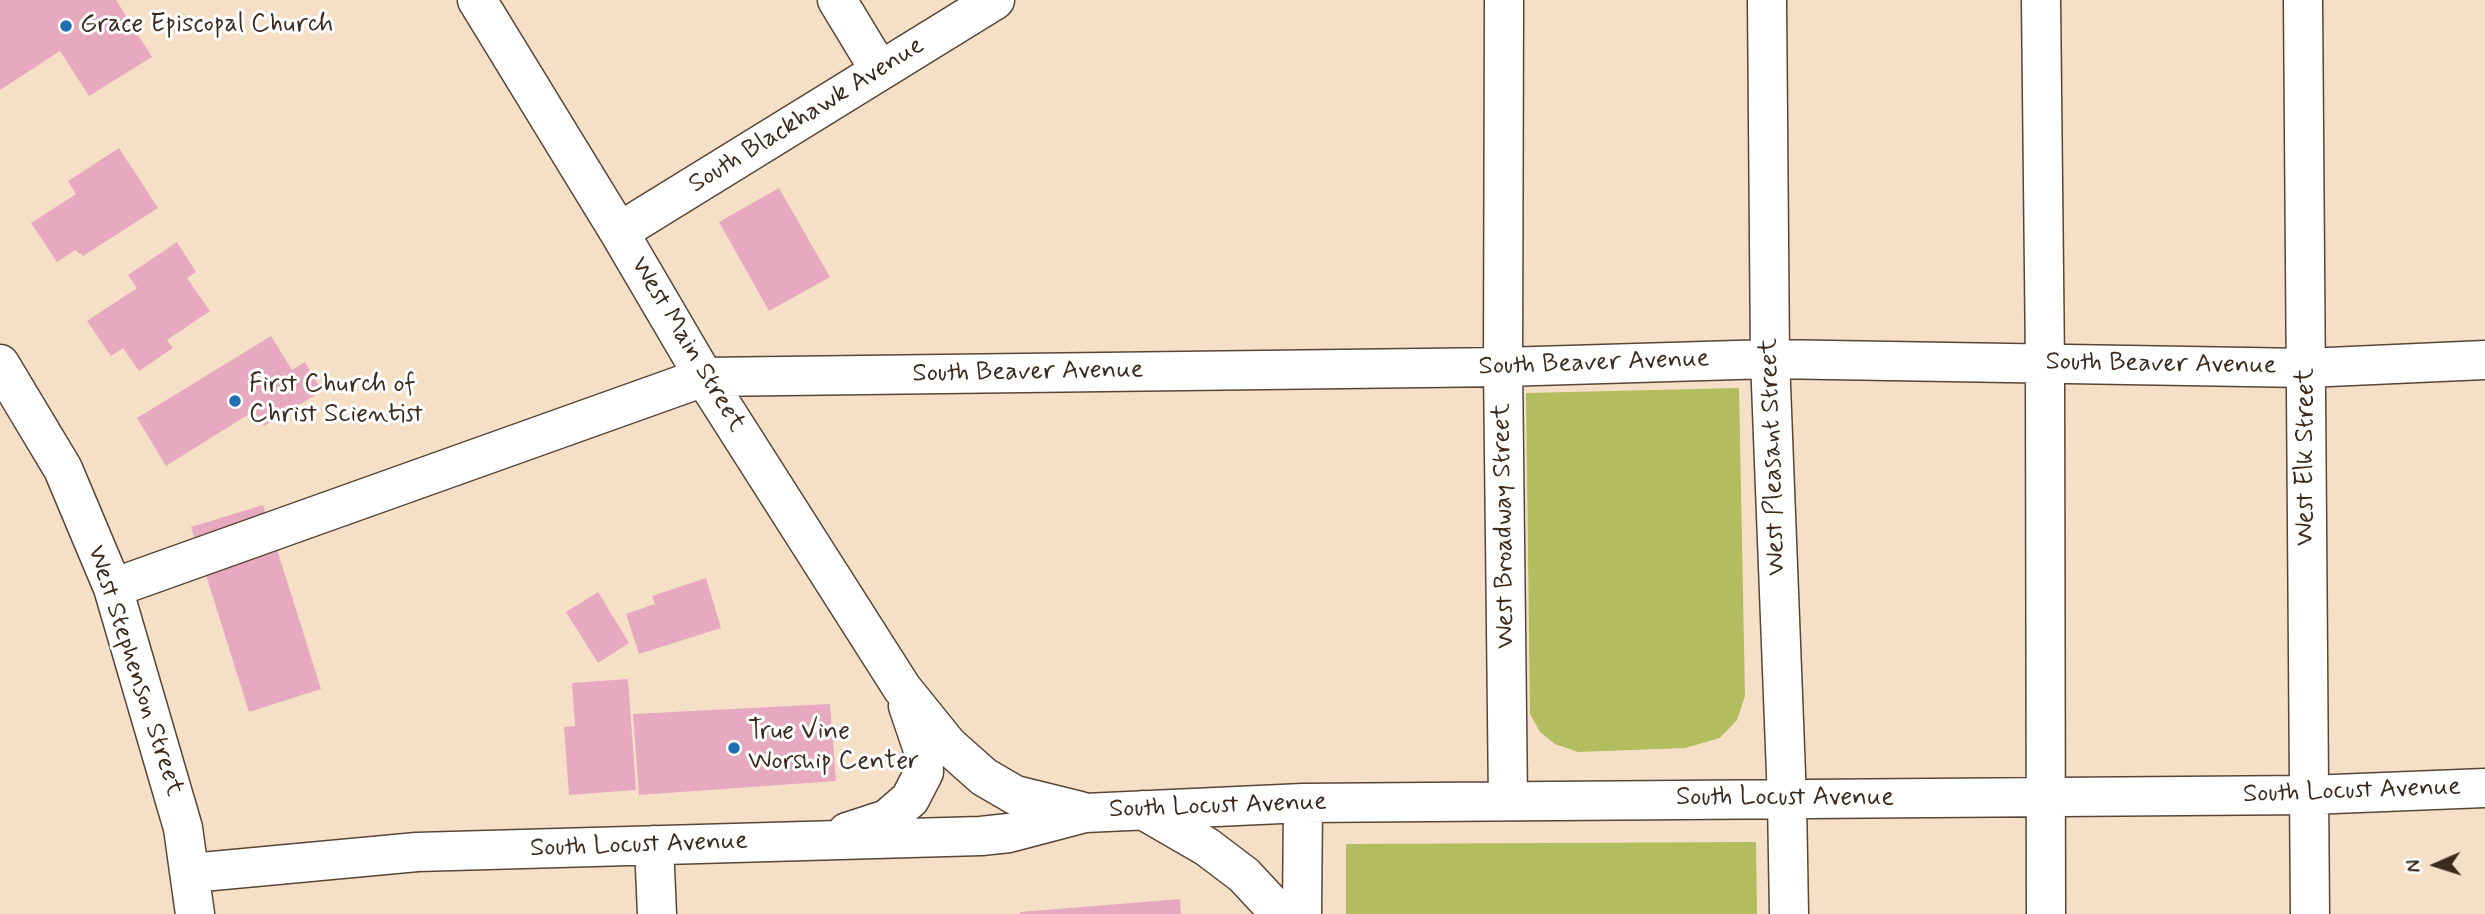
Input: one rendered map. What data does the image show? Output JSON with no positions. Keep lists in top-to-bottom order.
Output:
{
  "streets": {
    "street": [
      "South Blackhawk Avenue",
      "West Main Street",
      "South Beaver Avenue",
      "West Pleasant Street",
      "West Elk Street",
      "West Broadway Street",
      "West Stephenson Street",
      "South Locust Avenue"
    ]
  },
  "crossings": [
    ["South Blackhawk Avenue", "West Main Street"],
    ["West Main Street", "South Beaver Avenue"],
    ["West Main Street", "South Locust Avenue"],
    ["South Beaver Avenue", "West Pleasant Street"],
    ["South Beaver Avenue", "West Elk Street"],
    ["South Beaver Avenue", "West Broadway Street"],
    ["South Beaver Avenue", "West Stephenson Street"],
    ["West Pleasant Street", "South Locust Avenue"],
    ["West Elk Street", "South Locust Avenue"],
    ["West Broadway Street", "South Locust Avenue"],
    ["West Stephenson Street", "South Locust Avenue"]
  ],
  "places": ["Grace Episcopal Church", "First Church of Christ Scientist", "True Vine Worship Center"],
  "north": "left"
}
